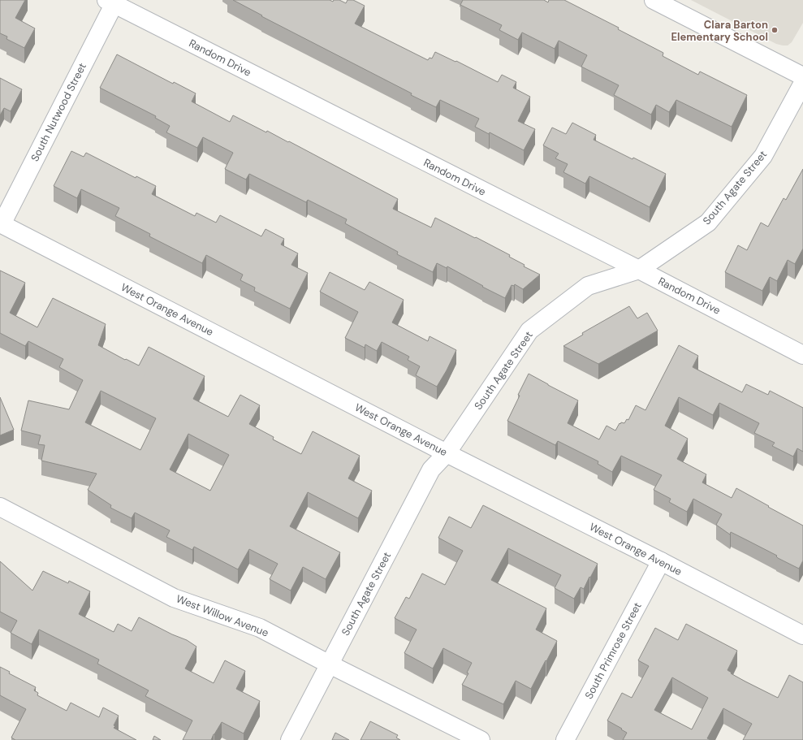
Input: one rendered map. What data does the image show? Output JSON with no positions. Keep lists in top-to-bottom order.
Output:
{
  "streets": {
    "street": [
      "Random Drive",
      "South Nutwood Street",
      "South Agate Street",
      "West Orange Avenue",
      "West Willow Avenue",
      "South Primrose Street"
    ]
  },
  "crossings": [
    ["Random Drive", "South Nutwood Street"],
    ["Random Drive", "South Agate Street"],
    ["South Nutwood Street", "West Orange Avenue"],
    ["South Agate Street", "West Orange Avenue"],
    ["South Agate Street", "West Willow Avenue"],
    ["West Orange Avenue", "South Primrose Street"]
  ],
  "places": ["Clara Barton Elementary School"]
}
